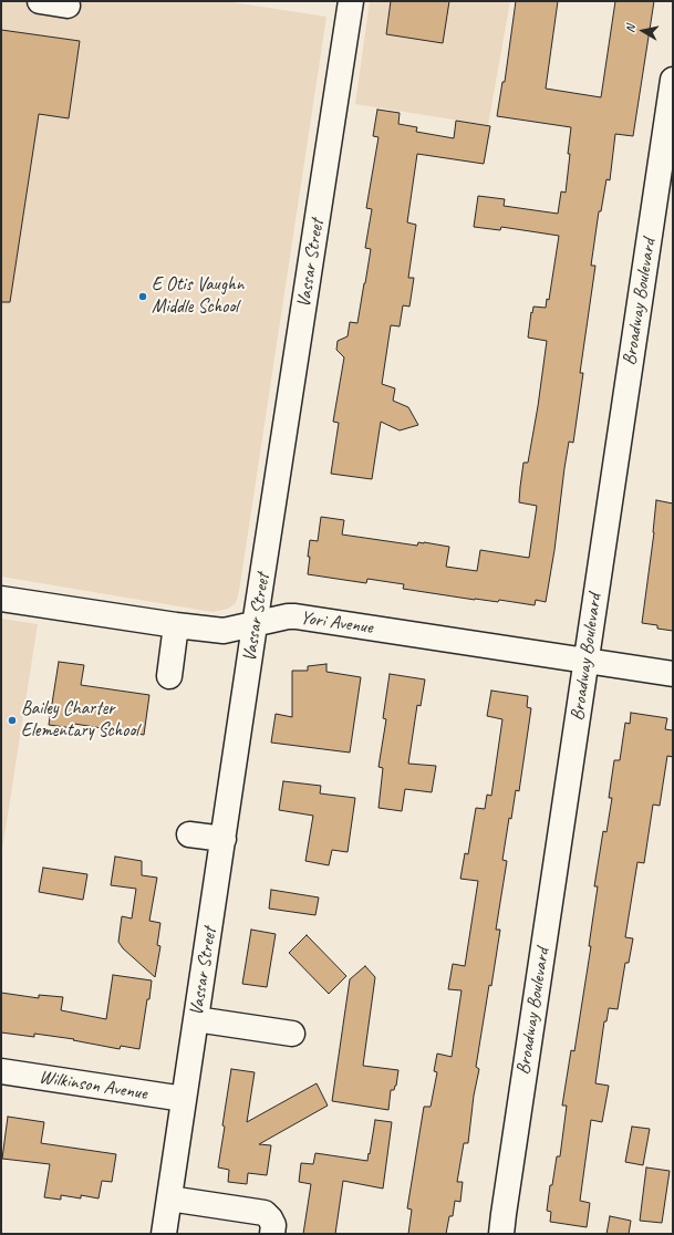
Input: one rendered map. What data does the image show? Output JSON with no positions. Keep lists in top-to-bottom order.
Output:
{
  "streets": {
    "street": [
      "Vassar Street",
      "Broadway Boulevard",
      "Yori Avenue",
      "Wilkinson Avenue"
    ]
  },
  "crossings": [
    ["Vassar Street", "Yori Avenue"],
    ["Vassar Street", "Wilkinson Avenue"],
    ["Broadway Boulevard", "Yori Avenue"]
  ],
  "places": ["E Otis Vaughn Middle School", "Bailey Charter Elementary School"],
  "north": "left"
}
